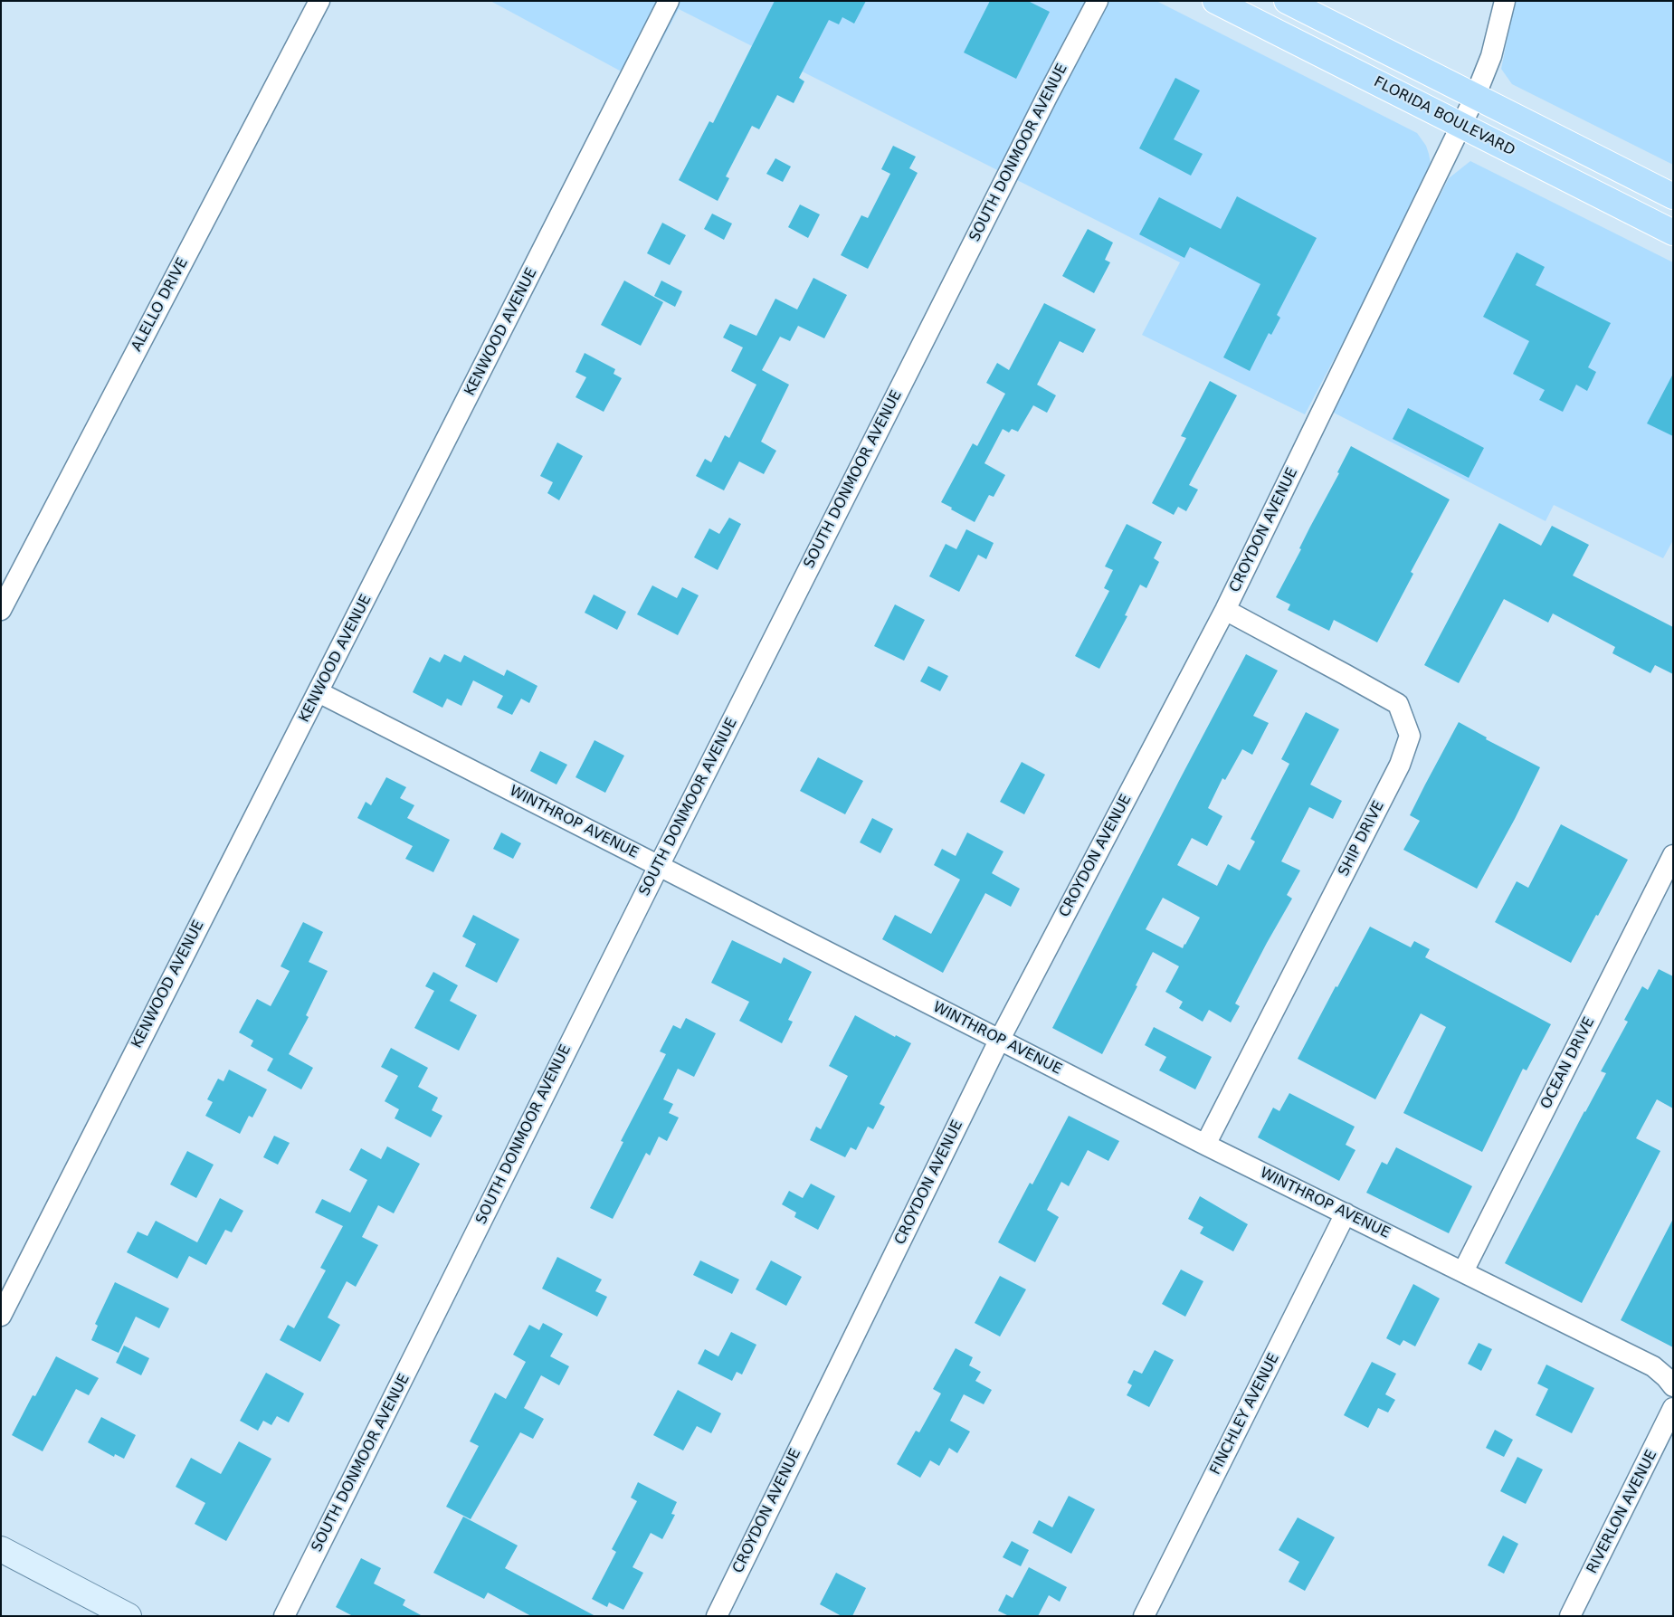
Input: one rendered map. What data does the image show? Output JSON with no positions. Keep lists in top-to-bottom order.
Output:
{
  "streets": {
    "main road": ["FLORIDA BOULEVARD"],
    "street": [
      "SOUTH DONMOOR AVENUE",
      "ALELLO DRIVE",
      "KENWOOD AVENUE",
      "CROYDON AVENUE",
      "WINTHROP AVENUE",
      "SHIP DRIVE",
      "OCEAN DRIVE",
      "FINCHLEY AVENUE",
      "RIVERLON AVENUE"
    ]
  },
  "crossings": [
    ["FLORIDA BOULEVARD", "CROYDON AVENUE"],
    ["SOUTH DONMOOR AVENUE", "WINTHROP AVENUE"],
    ["KENWOOD AVENUE", "WINTHROP AVENUE"],
    ["CROYDON AVENUE", "WINTHROP AVENUE"],
    ["CROYDON AVENUE", "SHIP DRIVE"],
    ["WINTHROP AVENUE", "SHIP DRIVE"],
    ["WINTHROP AVENUE", "OCEAN DRIVE"],
    ["WINTHROP AVENUE", "FINCHLEY AVENUE"]
  ]
}
